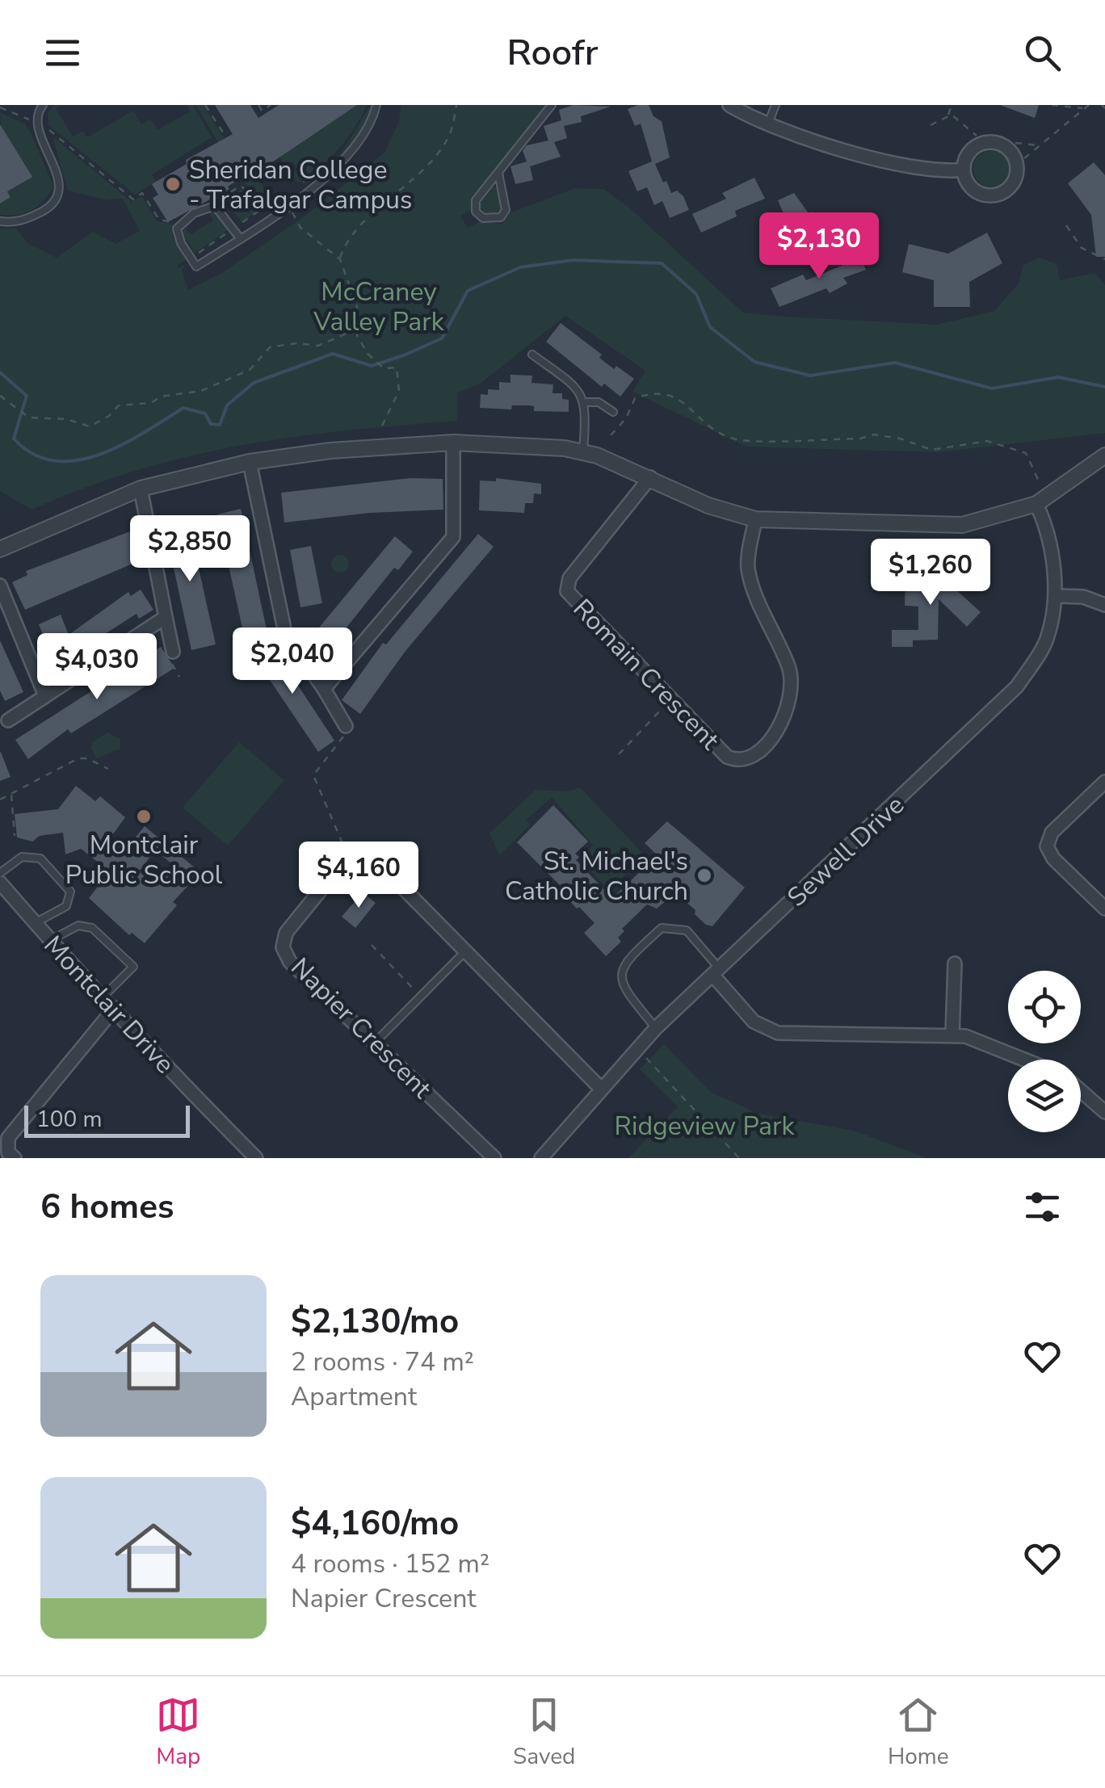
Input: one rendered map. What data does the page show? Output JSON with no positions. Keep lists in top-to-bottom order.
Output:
{
  "streets": {
    "street": [
      "Romain Crescent",
      "Sewell Drive",
      "Montclair Drive",
      "Napier Crescent"
    ]
  },
  "parks": ["McCraney Valley Park", "Ridgeview Park"],
  "places": ["Sheridan College - Trafalgar Campus", "Montclair Public School", "St. Michael's Catholic Church"],
  "scale_bar": "100 m",
  "page": {
    "header": "Roofr",
    "price": [
      "$2,130",
      "$2,850",
      "$1,260",
      "$2,040",
      "$4,030",
      "$4,160"
    ],
    "scale": "100 m",
    "heading": "6 homes",
    "list": [
      {
        "name": "$2,130/mo",
        "note": "2 rooms · 74 m² · Apartment"
      },
      {
        "name": "$4,160/mo",
        "note": "4 rooms · 152 m² · Napier Crescent"
      }
    ],
    "tabs": ["Map", "Saved", "Home"]
  }
}
